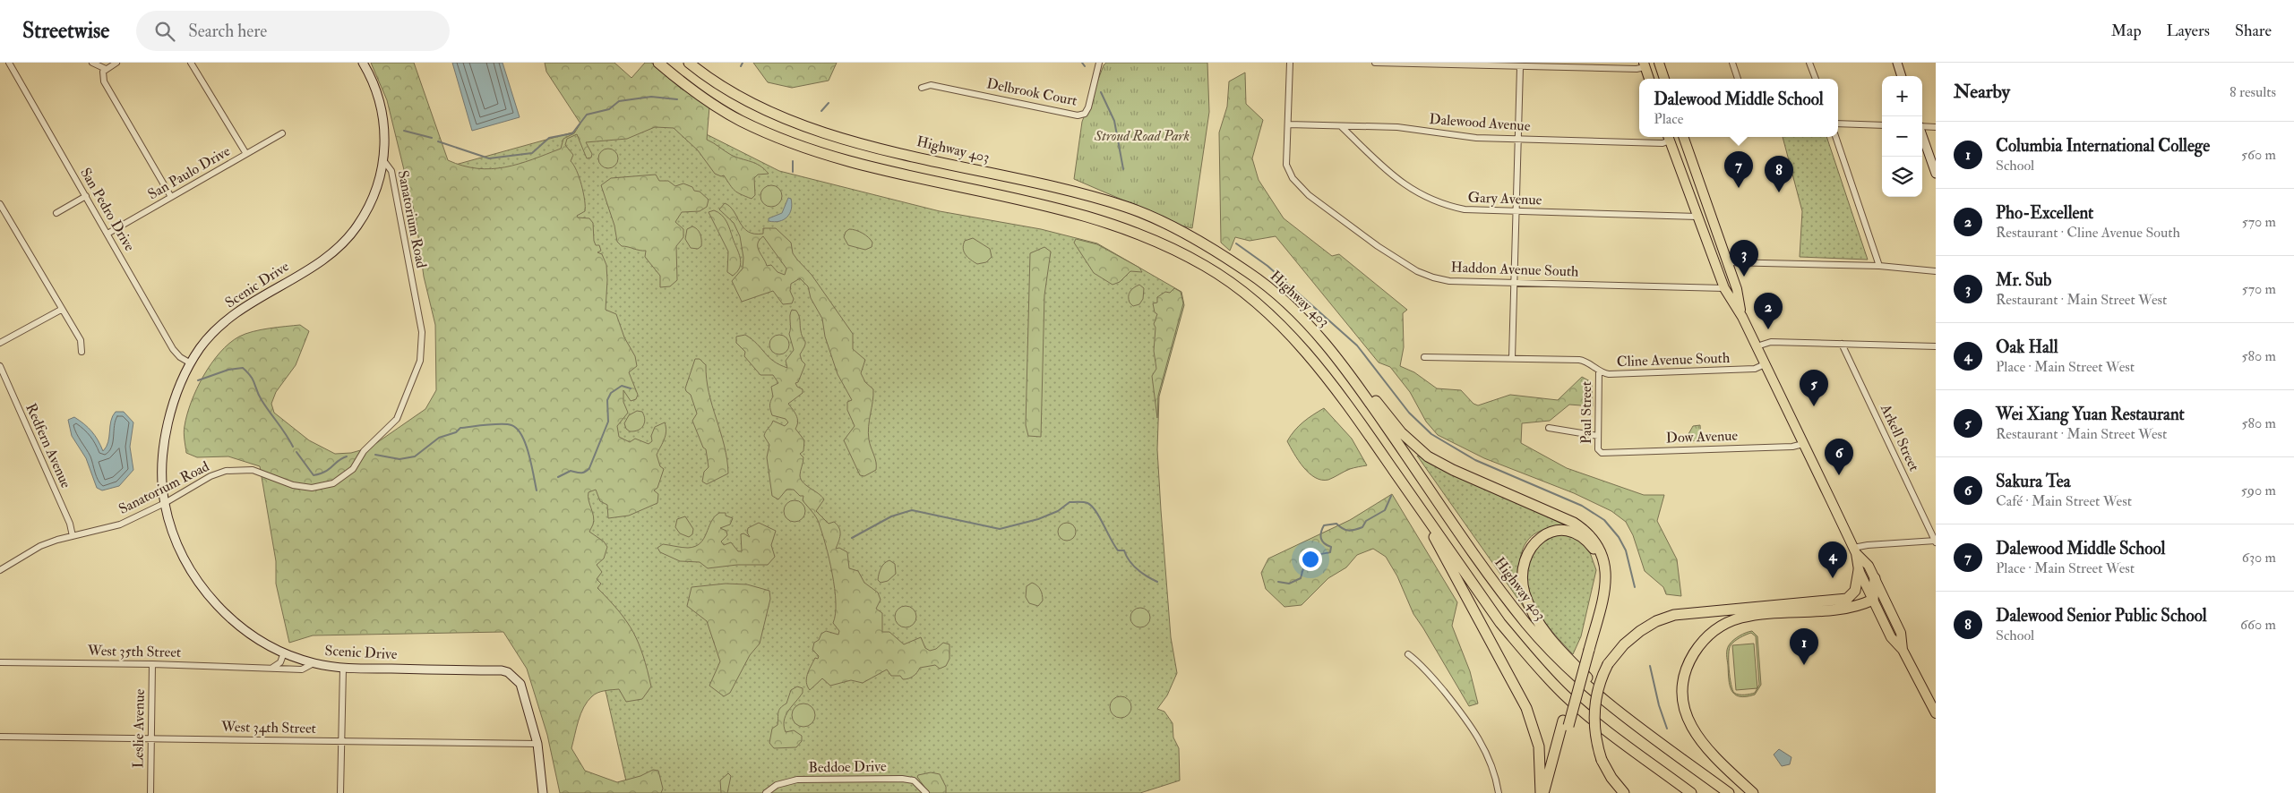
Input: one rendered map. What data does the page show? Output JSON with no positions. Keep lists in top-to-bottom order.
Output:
{
  "streets": {
    "highway": ["Highway 403"],
    "street": [
      "Delbrook Court",
      "Dalewood Avenue",
      "San Paulo Drive",
      "Gary Avenue",
      "San Pedro Drive",
      "Sanatorium Road",
      "Haddon Avenue South",
      "Scenic Drive",
      "Cline Avenue South",
      "Paul Street",
      "Dow Avenue",
      "Arkell Street",
      "Redfern Avenue",
      "West 35th Street",
      "West 34th Street",
      "Leslie Avenue",
      "Beddoe Drive"
    ]
  },
  "crossings": [
    ["Dalewood Avenue", "Gary Avenue"],
    ["Dalewood Avenue", "Haddon Avenue South"],
    ["San Paulo Drive", "San Pedro Drive"],
    ["San Pedro Drive", "Scenic Drive"],
    ["Sanatorium Road", "Scenic Drive"],
    ["Sanatorium Road", "Redfern Avenue"],
    ["Scenic Drive", "West 35th Street"],
    ["Scenic Drive", "West 34th Street"],
    ["Cline Avenue South", "Paul Street"],
    ["Paul Street", "Dow Avenue"],
    ["West 35th Street", "Leslie Avenue"],
    ["West 34th Street", "Leslie Avenue"]
  ],
  "parks": ["Stroud Road Park"],
  "page": {
    "header": "Streetwise",
    "search": "Search here",
    "nav": ["Map", "Layers", "Share"],
    "heading": ["Nearby", "8 results"],
    "map_buttons": ["+", "−"],
    "popup": ["Dalewood Middle School", "Place"],
    "list": [
      {
        "mark": "1",
        "name": "Columbia International College",
        "note": "School",
        "value": "560 m"
      },
      {
        "mark": "2",
        "name": "Pho-Excellent",
        "note": "Restaurant · Cline Avenue South",
        "value": "570 m"
      },
      {
        "mark": "3",
        "name": "Mr. Sub",
        "note": "Restaurant · Main Street West",
        "value": "570 m"
      },
      {
        "mark": "4",
        "name": "Oak Hall",
        "note": "Place · Main Street West",
        "value": "580 m"
      },
      {
        "mark": "5",
        "name": "Wei Xiang Yuan Restaurant",
        "note": "Restaurant · Main Street West",
        "value": "580 m"
      },
      {
        "mark": "6",
        "name": "Sakura Tea",
        "note": "Café · Main Street West",
        "value": "590 m"
      },
      {
        "mark": "7",
        "name": "Dalewood Middle School",
        "note": "Place · Main Street West",
        "value": "630 m"
      },
      {
        "mark": "8",
        "name": "Dalewood Senior Public School",
        "note": "School",
        "value": "660 m"
      }
    ],
    "pins": [
      "7",
      "8",
      "3",
      "2",
      "5",
      "6",
      "4",
      "1"
    ]
  }
}
